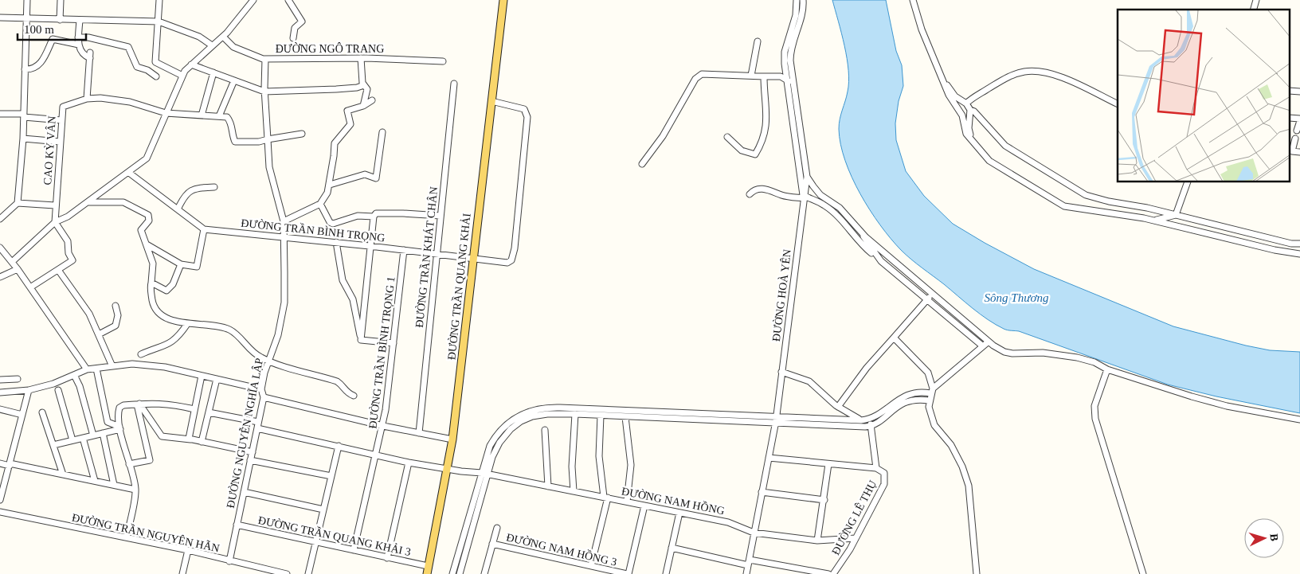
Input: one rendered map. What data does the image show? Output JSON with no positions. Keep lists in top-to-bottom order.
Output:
{
  "streets": {
    "main road": ["ĐƯỜNG TRẦN QUANG KHẢI"],
    "street": [
      "ĐƯỜNG NGÔ TRANG",
      "CAO KỲ VÂN",
      "ĐƯỜNG TRẦN BÌNH TRỌNG",
      "ĐƯỜNG TRẦN KHÁT CHÂN",
      "ĐƯỜNG HOÀ YÊN",
      "ĐƯỜNG TRẦN BÌNH TRỌNG 1",
      "ĐƯỜNG NGUYỄN NGHĨA LẬP",
      "ĐƯỜNG NAM HỒNG",
      "ĐƯỜNG LÊ THỤ",
      "ĐƯỜNG TRẦN NGUYÊN HÃN",
      "ĐƯỜNG TRẦN QUANG KHẢI 3",
      "ĐƯỜNG NAM HỒNG 3"
    ]
  },
  "crossings": [
    ["ĐƯỜNG NGÔ TRANG", "ĐƯỜNG NGUYỄN NGHĨA LẬP"],
    ["ĐƯỜNG TRẦN BÌNH TRỌNG", "ĐƯỜNG TRẦN KHÁT CHÂN"],
    ["ĐƯỜNG TRẦN BÌNH TRỌNG", "ĐƯỜNG TRẦN QUANG KHẢI"],
    ["ĐƯỜNG TRẦN BÌNH TRỌNG", "ĐƯỜNG TRẦN BÌNH TRỌNG 1"],
    ["ĐƯỜNG TRẦN BÌNH TRỌNG", "ĐƯỜNG NGUYỄN NGHĨA LẬP"],
    ["ĐƯỜNG TRẦN QUANG KHẢI", "ĐƯỜNG NAM HỒNG"],
    ["ĐƯỜNG TRẦN QUANG KHẢI", "ĐƯỜNG TRẦN QUANG KHẢI 3"],
    ["ĐƯỜNG HOÀ YÊN", "ĐƯỜNG NAM HỒNG"],
    ["ĐƯỜNG TRẦN BÌNH TRỌNG 1", "ĐƯỜNG NAM HỒNG"],
    ["ĐƯỜNG TRẦN BÌNH TRỌNG 1", "ĐƯỜNG TRẦN QUANG KHẢI 3"],
    ["ĐƯỜNG NGUYỄN NGHĨA LẬP", "ĐƯỜNG NAM HỒNG"],
    ["ĐƯỜNG NGUYỄN NGHĨA LẬP", "ĐƯỜNG TRẦN NGUYÊN HÃN"],
    ["ĐƯỜNG NGUYỄN NGHĨA LẬP", "ĐƯỜNG TRẦN QUANG KHẢI 3"],
    ["ĐƯỜNG NAM HỒNG", "ĐƯỜNG LÊ THỤ"]
  ],
  "water": ["Sông Thương"],
  "scale_bar": "100 m",
  "north": "right"
}
